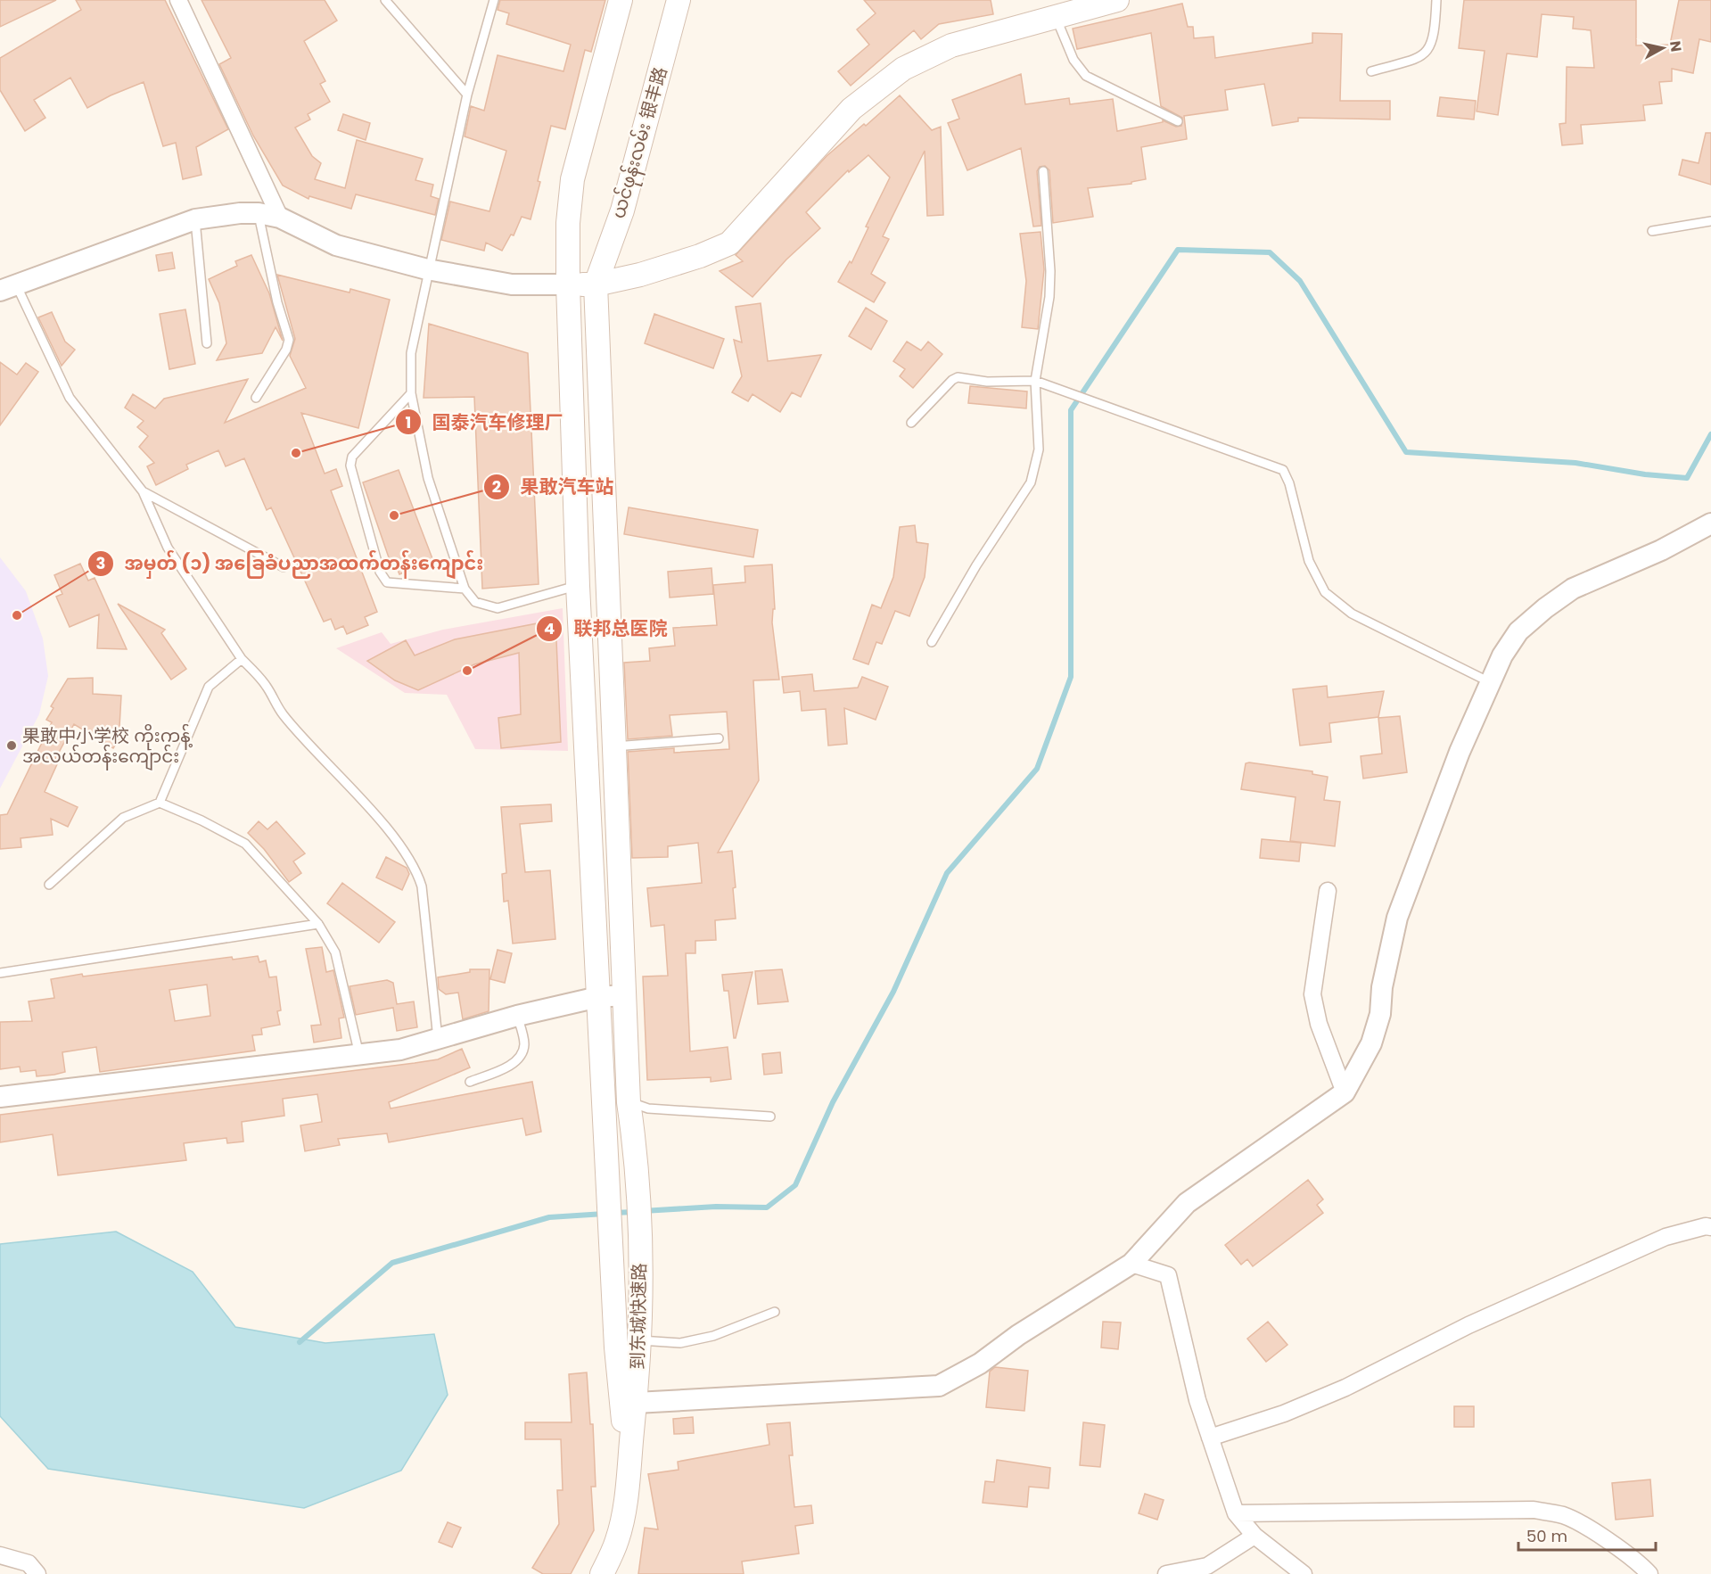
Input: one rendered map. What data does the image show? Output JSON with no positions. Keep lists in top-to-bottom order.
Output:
{
  "streets": {
    "main road": ["ယင်ဖုန်းလမ်း 银丰路", "到东城快速路"]
  },
  "crossings": [
    ["ယင်ဖုန်းလမ်း 银丰路", "到东城快速路"]
  ],
  "places": [
    "国泰汽车修理厂",
    "果敢汽车站",
    "အမှတ် (၁) အခြေခံပညာအထက်တန်းကျောင်း",
    "联邦总医院",
    "果敢中小学校 ကိုးကန့် အလယ်တန်းကျောင်း"
  ],
  "scale_bar": "50 m",
  "north": "right"
}
